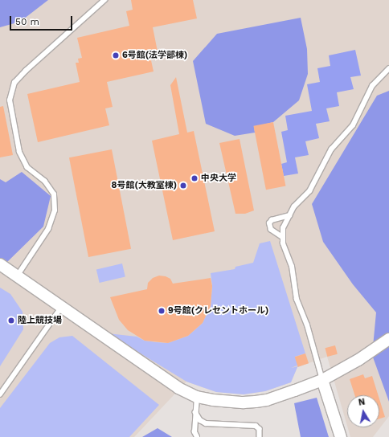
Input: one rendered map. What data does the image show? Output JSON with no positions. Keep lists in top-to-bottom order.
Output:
{
  "places": [
    "6号館(法学部棟)",
    "中央大学",
    "8号館(大教室棟)",
    "9号館(クレセントホール)",
    "陸上競技場"
  ],
  "scale_bar": "50 m",
  "north": "top"
}
